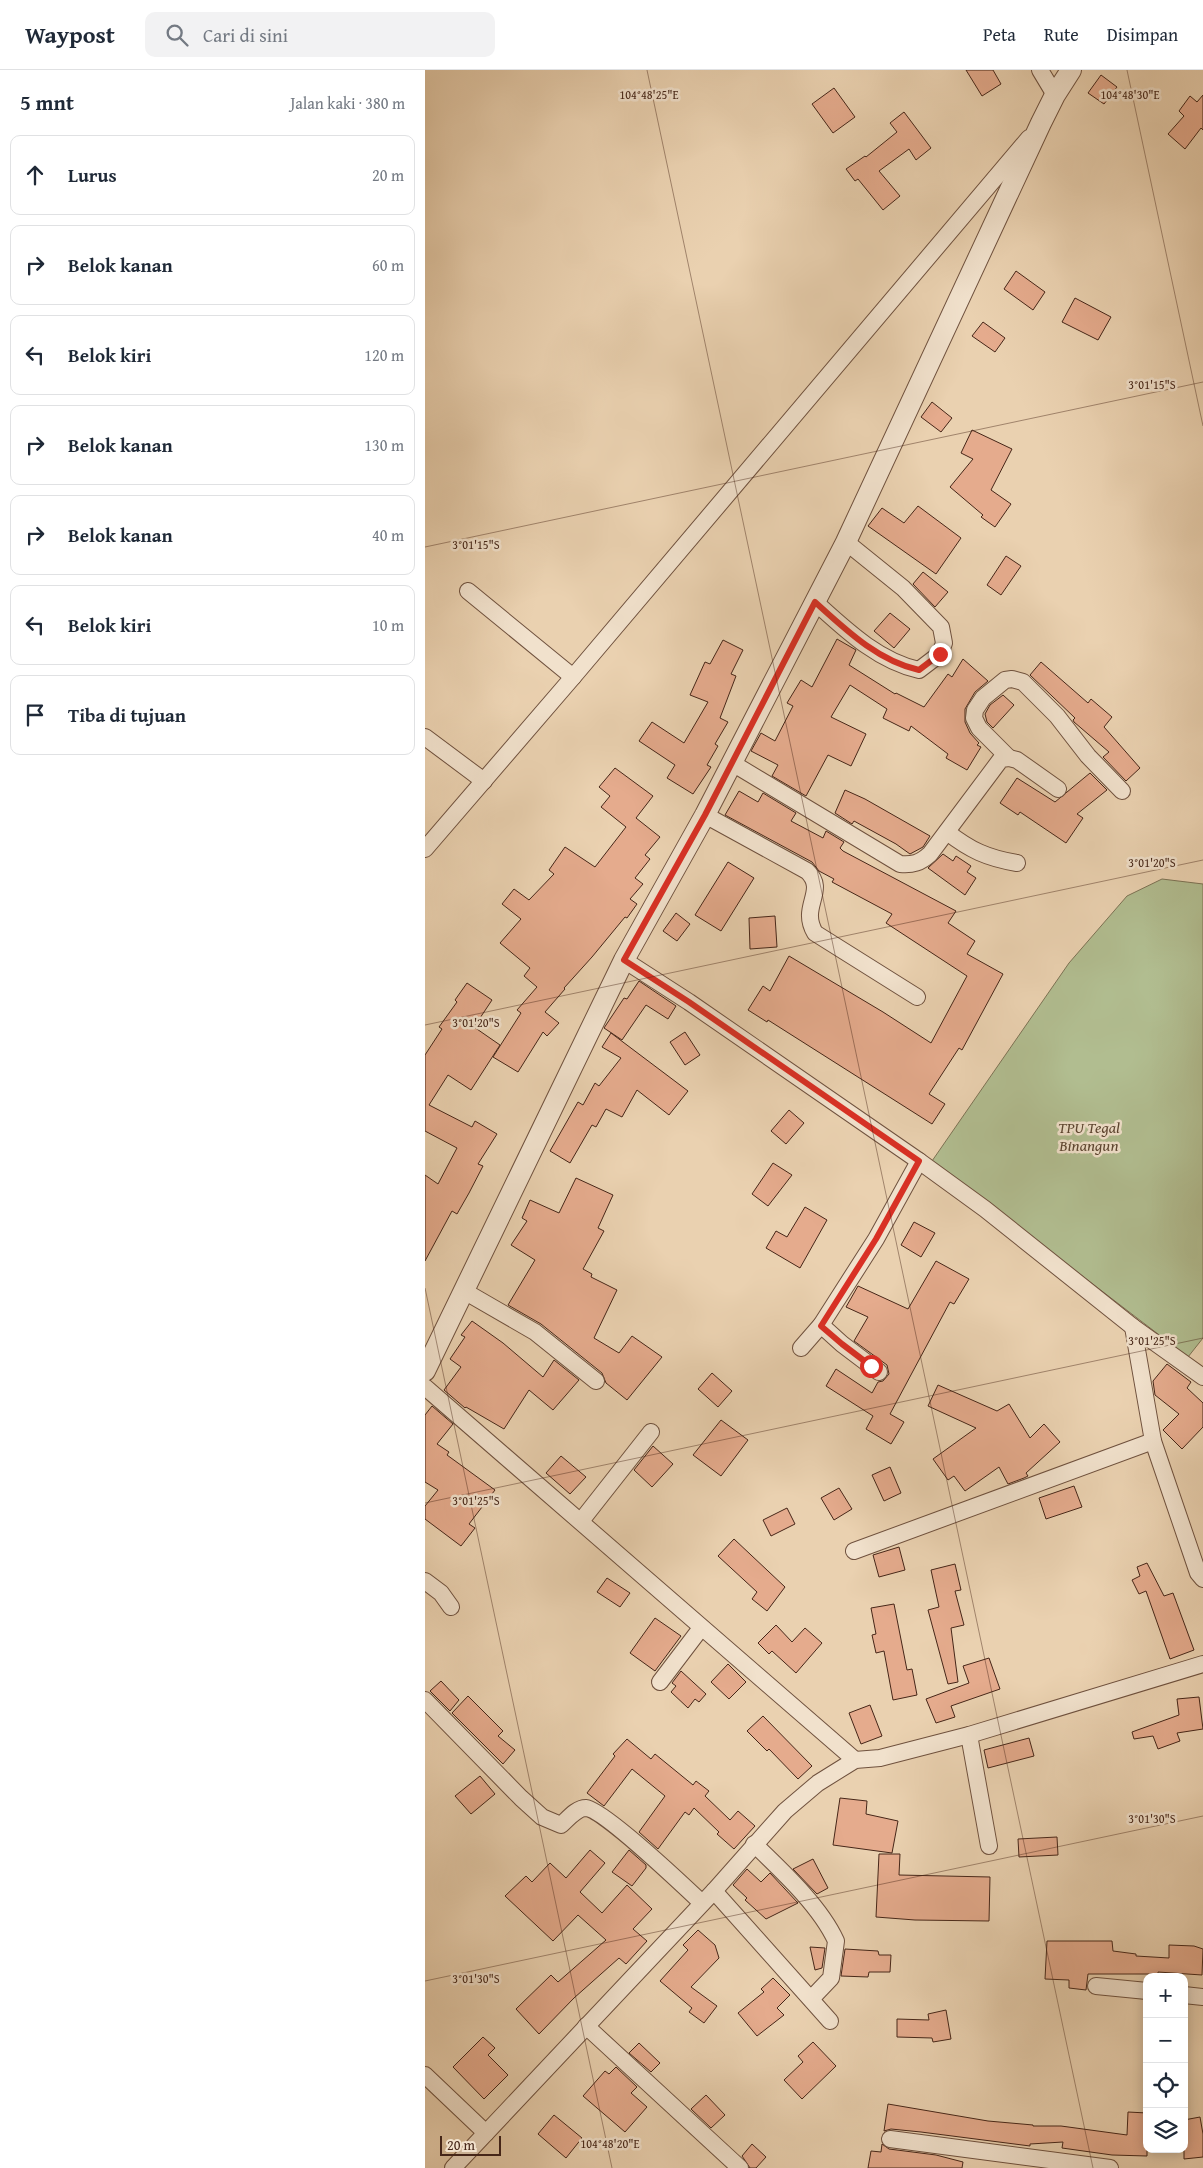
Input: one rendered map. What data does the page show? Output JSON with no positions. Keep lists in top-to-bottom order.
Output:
{
  "parks": ["TPU Tegal Binangun"],
  "scale_bar": "20 m",
  "page": {
    "header": "Waypost",
    "search": "Cari di sini",
    "nav": ["Peta", "Rute", "Disimpan"],
    "heading": ["5 mnt", "Jalan kaki · 380 m"],
    "list": [
      ["Lurus", "20 m"],
      ["Belok kanan", "60 m"],
      ["Belok kiri", "120 m"],
      ["Belok kanan", "130 m"],
      ["Belok kanan", "40 m"],
      ["Belok kiri", "10 m"],
      "Tiba di tujuan"
    ],
    "map_buttons": ["+", "−"],
    "scale": "20 m"
  },
  "coordinates": [
    "104°48'25\"E",
    "104°48'30\"E",
    "3°01'15\"S",
    "3°01'20\"S",
    "3°01'25\"S",
    "3°01'30\"S",
    "104°48'20\"E"
  ]
}
